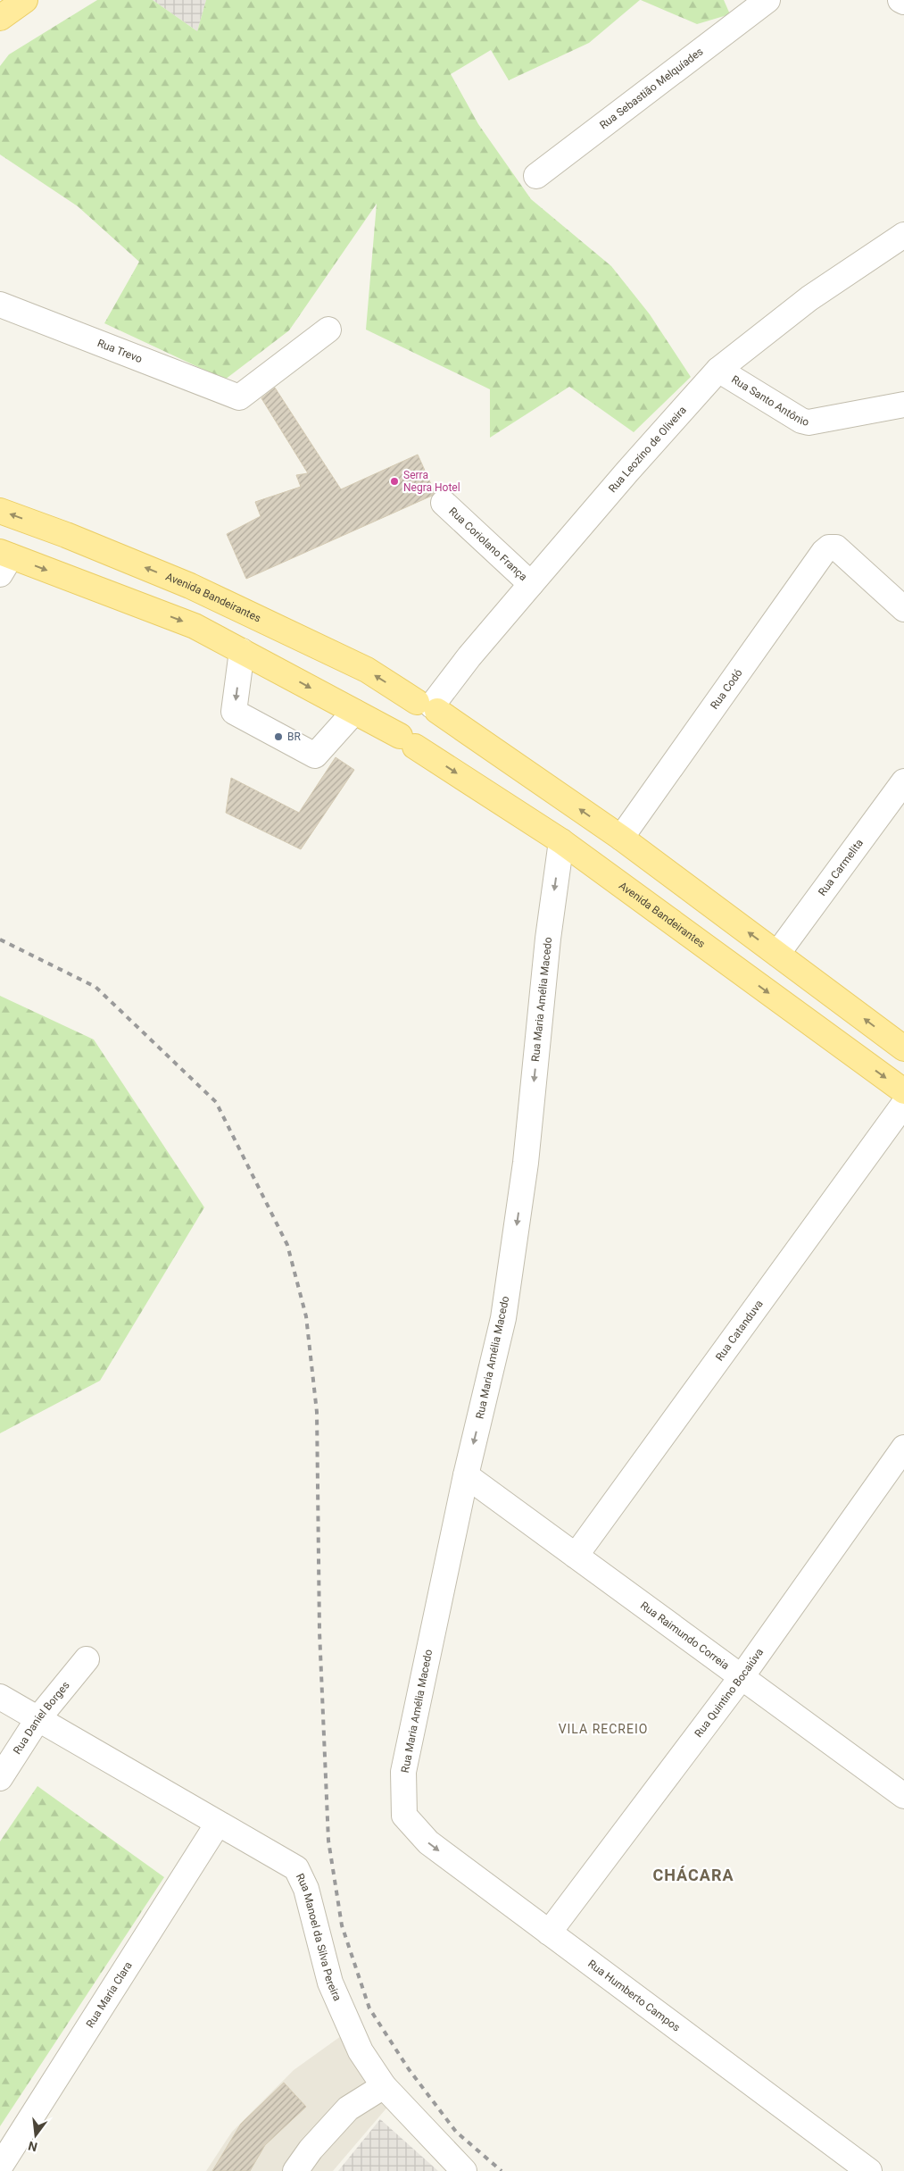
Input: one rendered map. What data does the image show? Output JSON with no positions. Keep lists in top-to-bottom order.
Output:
{
  "streets": {
    "main road": ["Avenida Bandeirantes"],
    "street": [
      "Rua Sebastião Melquíades",
      "Rua Trevo",
      "Rua Santo Antônio",
      "Rua Leozino de Oliveira",
      "Rua Coriolano França",
      "Rua Codó",
      "Rua Carmelita",
      "Rua Maria Amélia Macedo",
      "Rua Catanduva",
      "Rua Raimundo Correia",
      "Rua Quintino Bocaiúva",
      "Rua Daniel Borges",
      "Rua Manoel da Silva Pereira",
      "Rua Maria Clara",
      "Rua Humberto Campos"
    ]
  },
  "crossings": [
    ["Rua Santo Antônio", "Rua Leozino de Oliveira"],
    ["Rua Leozino de Oliveira", "Rua Coriolano França"],
    ["Rua Leozino de Oliveira", "Avenida Bandeirantes"],
    ["Avenida Bandeirantes", "Rua Codó"],
    ["Avenida Bandeirantes", "Rua Carmelita"],
    ["Avenida Bandeirantes", "Rua Maria Amélia Macedo"],
    ["Rua Maria Amélia Macedo", "Rua Raimundo Correia"],
    ["Rua Maria Amélia Macedo", "Rua Humberto Campos"],
    ["Rua Catanduva", "Rua Raimundo Correia"],
    ["Rua Raimundo Correia", "Rua Quintino Bocaiúva"],
    ["Rua Quintino Bocaiúva", "Rua Humberto Campos"],
    ["Rua Daniel Borges", "Rua Manoel da Silva Pereira"],
    ["Rua Manoel da Silva Pereira", "Rua Maria Clara"]
  ],
  "one_way": ["Rua Maria Amélia Macedo"],
  "districts": ["VILA RECREIO", "CHÁCARA"],
  "places": ["Serra Negra Hotel", "BR"],
  "north": "bottom"
}
